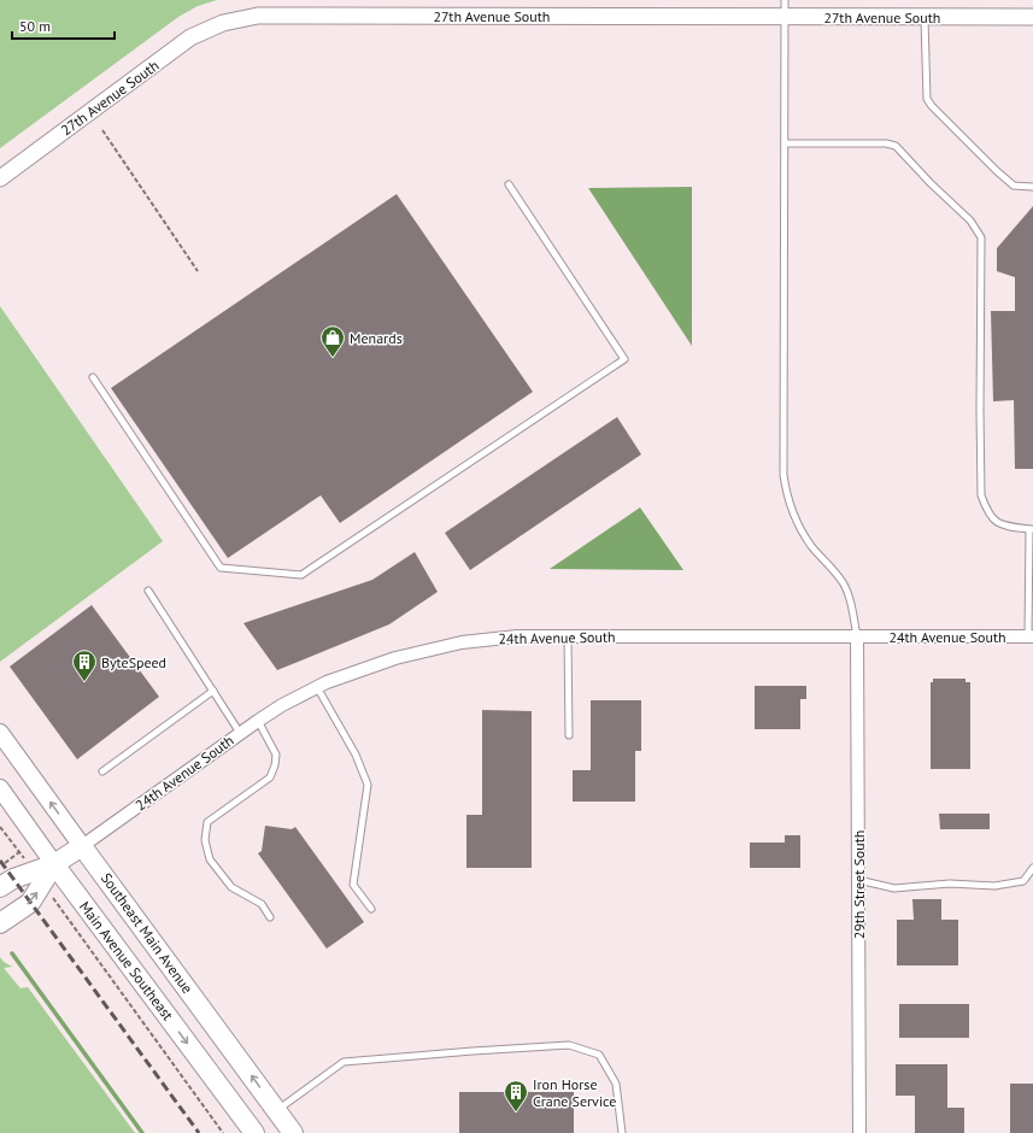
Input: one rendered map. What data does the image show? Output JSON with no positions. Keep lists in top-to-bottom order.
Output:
{
  "streets": {
    "main road": ["24th Avenue South", "Southeast Main Avenue", "Main Avenue Southeast"],
    "street": ["27th Avenue South", "29th Street South"]
  },
  "crossings": [
    ["24th Avenue South", "29th Street South"],
    ["24th Avenue South", "Southeast Main Avenue"],
    ["24th Avenue South", "Main Avenue Southeast"]
  ],
  "one_way": ["Southeast Main Avenue", "Main Avenue Southeast"],
  "places": {
    "shop": ["Menards"],
    "building": ["ByteSpeed", "Iron Horse Crane Service"]
  },
  "scale_bar": "50 m"
}
